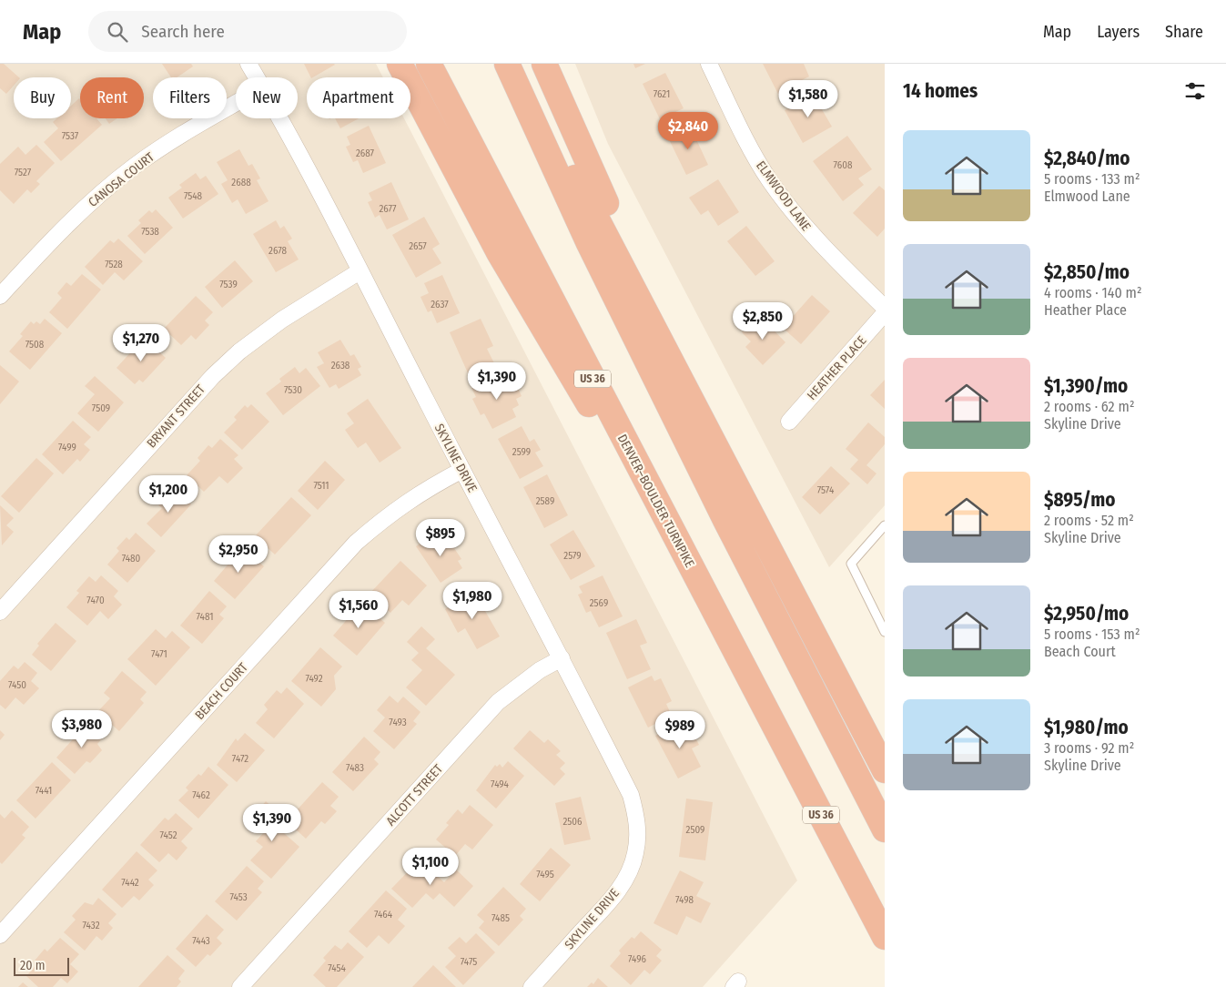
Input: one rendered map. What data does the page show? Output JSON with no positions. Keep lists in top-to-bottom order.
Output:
{
  "streets": {
    "highway": ["US 36", "DENVER–BOULDER TURNPIKE"],
    "street": [
      "CANOSA COURT",
      "ELMWOOD LANE",
      "HEATHER PLACE",
      "BRYANT STREET",
      "SKYLINE DRIVE",
      "BEACH COURT",
      "ALCOTT STREET"
    ]
  },
  "crossings": [
    ["BRYANT STREET", "SKYLINE DRIVE"],
    ["SKYLINE DRIVE", "BEACH COURT"],
    ["SKYLINE DRIVE", "ALCOTT STREET"]
  ],
  "house_numbers": [
    "7621",
    "7537",
    "2687",
    "7608",
    "7527",
    "2688",
    "7548",
    "2677",
    "7538",
    "2657",
    "2678",
    "7528",
    "7539",
    "2637",
    "7508",
    "2638",
    "7530",
    "7509",
    "7499",
    "2599",
    "7511",
    "7574",
    "2589",
    "2579",
    "7480",
    "7470",
    "2569",
    "7481",
    "7471",
    "7492",
    "7450",
    "7493",
    "7472",
    "7483",
    "7494",
    "7441",
    "7462",
    "2506",
    "2509",
    "7452",
    "7495",
    "7442",
    "7453",
    "7498",
    "7464",
    "7485",
    "7432",
    "7443",
    "7496",
    "7475",
    "7454"
  ],
  "scale_bar": "20 m",
  "page": {
    "header": "Map",
    "search": "Search here",
    "nav": ["Map", "Layers", "Share"],
    "heading": "14 homes",
    "chip": [
      "Buy",
      "Rent",
      "Filters",
      "New",
      "Apartment"
    ],
    "price": [
      "$1,580",
      "$2,840",
      "$2,850",
      "$1,270",
      "$1,390",
      "$1,200",
      "$895",
      "$2,950",
      "$1,980",
      "$1,560",
      "$3,980",
      "$989",
      "$1,390",
      "$1,100"
    ],
    "list": [
      {
        "name": "$2,840/mo",
        "note": "5 rooms · 133 m² · Elmwood Lane"
      },
      {
        "name": "$2,850/mo",
        "note": "4 rooms · 140 m² · Heather Place"
      },
      {
        "name": "$1,390/mo",
        "note": "2 rooms · 62 m² · Skyline Drive"
      },
      {
        "name": "$895/mo",
        "note": "2 rooms · 52 m² · Skyline Drive"
      },
      {
        "name": "$2,950/mo",
        "note": "5 rooms · 153 m² · Beach Court"
      },
      {
        "name": "$1,980/mo",
        "note": "3 rooms · 92 m² · Skyline Drive"
      }
    ],
    "scale": "20 m"
  }
}
